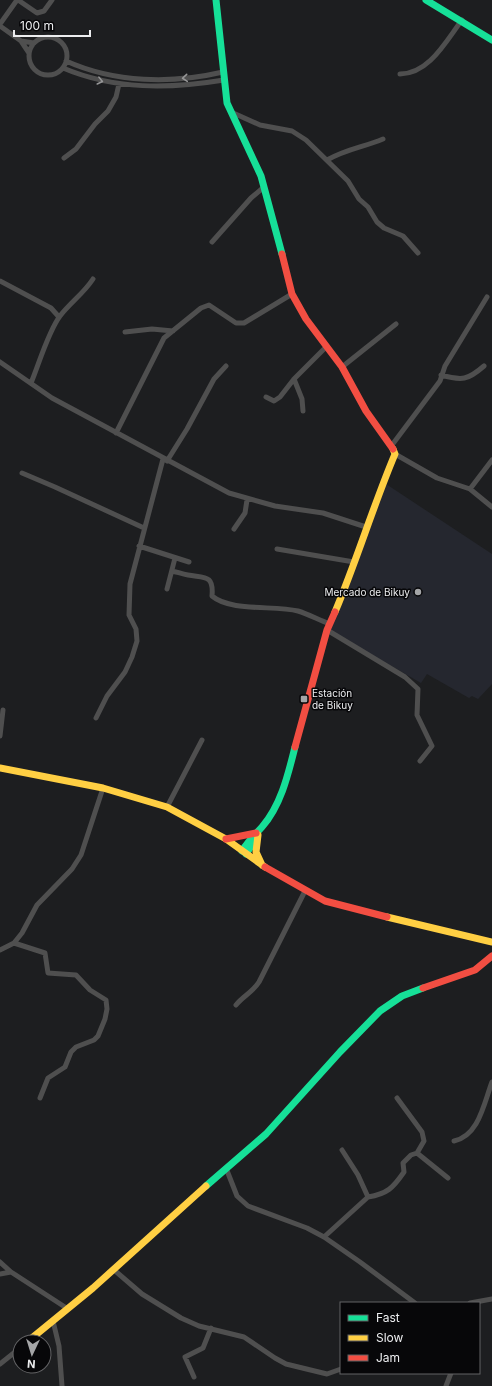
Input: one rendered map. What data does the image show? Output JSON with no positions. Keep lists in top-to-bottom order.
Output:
{
  "places": {
    "other": ["Mercado de Bikuy"],
    "transit": ["Estación de Bikuy"]
  },
  "legend": ["Fast", "Slow", "Jam"],
  "scale_bar": "100 m",
  "north": "bottom"
}
